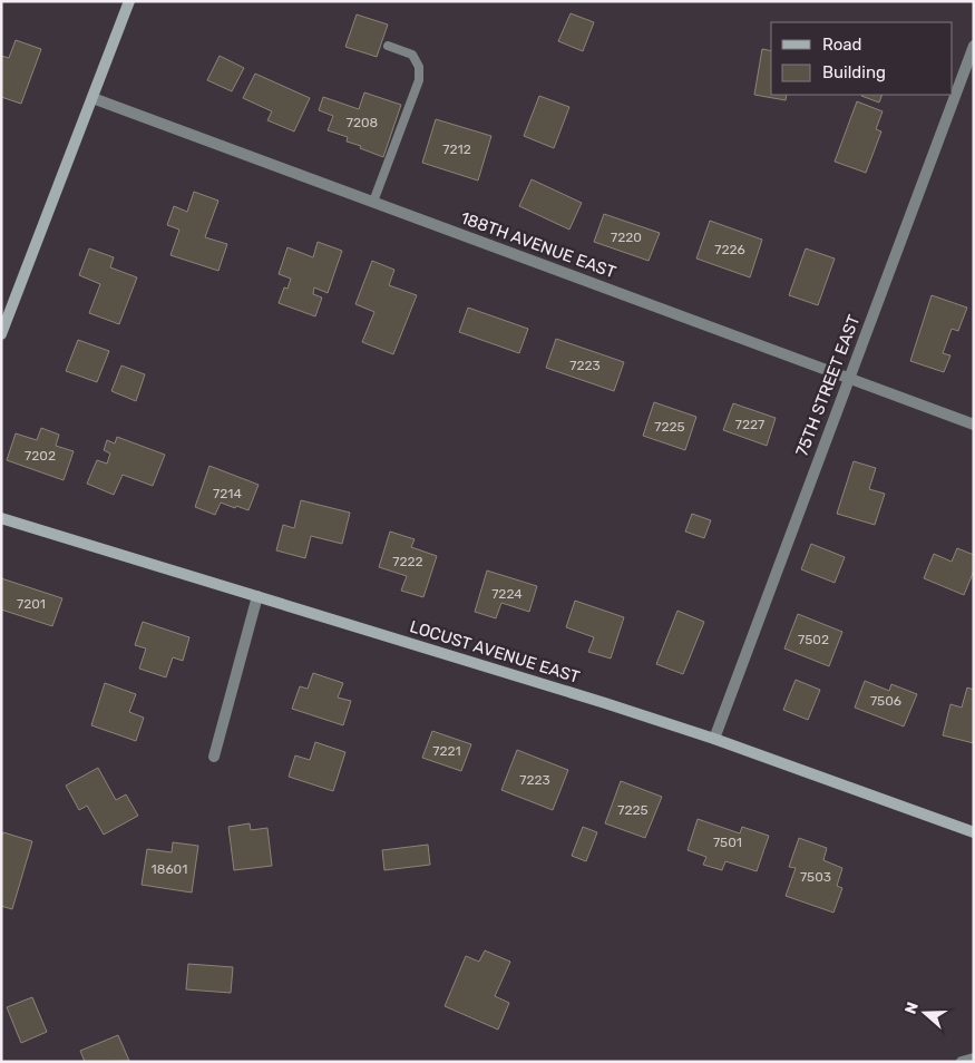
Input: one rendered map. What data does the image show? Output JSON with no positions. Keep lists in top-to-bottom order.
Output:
{
  "streets": {
    "street": ["188TH AVENUE EAST", "75TH STREET EAST", "LOCUST AVENUE EAST"]
  },
  "crossings": [
    ["188TH AVENUE EAST", "75TH STREET EAST"],
    ["75TH STREET EAST", "LOCUST AVENUE EAST"]
  ],
  "house_numbers": [
    "7208",
    "7212",
    "7220",
    "7226",
    "7223",
    "7227",
    "7225",
    "7202",
    "7214",
    "7222",
    "7224",
    "7201",
    "7502",
    "7506",
    "7221",
    "7223",
    "7225",
    "7501",
    "18601",
    "7503"
  ],
  "legend": ["Road", "Building"],
  "north": "left"
}
